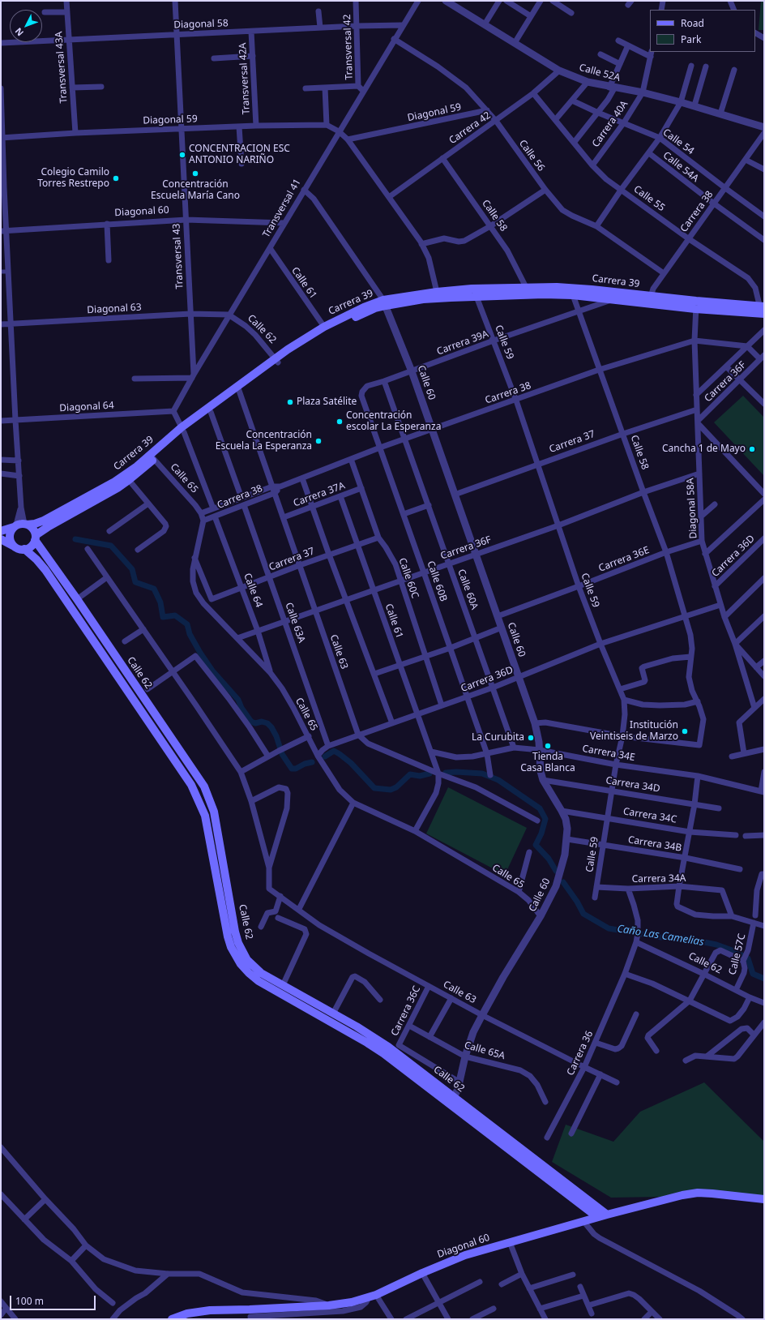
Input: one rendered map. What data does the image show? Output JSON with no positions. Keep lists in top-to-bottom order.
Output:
{
  "streets": {
    "main road": ["Diagonal 60", "Carrera 39", "Calle 62"],
    "street": [
      "Diagonal 58",
      "Transversal 42",
      "Transversal 43A",
      "Calle 52A",
      "Transversal 42A",
      "Diagonal 59",
      "Carrera 40A",
      "Carrera 42",
      "Calle 54",
      "Calle 56",
      "Calle 54A",
      "Calle 55",
      "Transversal 41",
      "Carrera 38",
      "Calle 58",
      "Transversal 43",
      "Calle 61",
      "Diagonal 63",
      "Calle 59",
      "Carrera 39A",
      "Carrera 36F",
      "Calle 60",
      "Diagonal 64",
      "Carrera 37",
      "Calle 65",
      "Carrera 37A",
      "Diagonal 58A",
      "Carrera 36D",
      "Carrera 36E",
      "Calle 60C",
      "Calle 60B",
      "Calle 60A",
      "Calle 64",
      "Calle 63A",
      "Calle 63",
      "Carrera 34E",
      "Carrera 34D",
      "Carrera 34C",
      "Carrera 34B",
      "Carrera 34A",
      "Calle 57C",
      "Carrera 36C",
      "Calle 65A",
      "Carrera 36"
    ]
  },
  "crossings": [
    ["Diagonal 58", "Transversal 42"],
    ["Diagonal 58", "Transversal 43A"],
    ["Diagonal 58", "Transversal 42A"],
    ["Diagonal 58", "Transversal 41"],
    ["Diagonal 58", "Transversal 43"],
    ["Transversal 42", "Transversal 41"],
    ["Transversal 43A", "Diagonal 59"],
    ["Calle 52A", "Carrera 40A"],
    ["Calle 52A", "Carrera 42"],
    ["Transversal 42A", "Diagonal 59"],
    ["Diagonal 59", "Calle 56"],
    ["Diagonal 59", "Transversal 41"],
    ["Diagonal 59", "Transversal 43"],
    ["Carrera 40A", "Calle 54"],
    ["Carrera 40A", "Calle 55"],
    ["Carrera 42", "Calle 56"],
    ["Carrera 42", "Calle 55"],
    ["Carrera 42", "Calle 58"],
    ["Calle 54", "Carrera 38"],
    ["Calle 56", "Transversal 41"],
    ["Calle 56", "Carrera 38"],
    ["Calle 54A", "Carrera 38"],
    ["Calle 55", "Carrera 38"],
    ["Calle 55", "Carrera 39"],
    ["Transversal 41", "Diagonal 60"],
    ["Transversal 41", "Transversal 43"],
    ["Transversal 41", "Calle 61"],
    ["Transversal 41", "Diagonal 63"],
    ["Transversal 41", "Calle 62"],
    ["Transversal 41", "Calle 60"],
    ["Transversal 41", "Diagonal 64"],
    ["Diagonal 60", "Transversal 43"],
    ["Diagonal 60", "Calle 62"],
    ["Carrera 38", "Calle 58"],
    ["Carrera 38", "Carrera 39"],
    ["Carrera 38", "Calle 59"],
    ["Carrera 38", "Calle 60"],
    ["Carrera 38", "Calle 65"],
    ["Carrera 38", "Diagonal 58A"],
    ["Carrera 38", "Calle 60C"],
    ["Carrera 38", "Calle 60B"],
    ["Carrera 38", "Calle 60A"],
    ["Carrera 38", "Calle 64"],
    ["Carrera 38", "Calle 63A"],
    ["Carrera 38", "Calle 63"],
    ["Calle 58", "Carrera 39"],
    ["Calle 58", "Calle 59"],
    ["Calle 58", "Carrera 39A"],
    ["Calle 58", "Carrera 36F"],
    ["Calle 58", "Carrera 37"],
    ["Calle 58", "Carrera 36D"],
    ["Calle 58", "Carrera 36E"],
    ["Transversal 43", "Diagonal 63"],
    ["Carrera 39", "Calle 61"],
    ["Carrera 39", "Calle 62"],
    ["Carrera 39", "Calle 59"],
    ["Carrera 39", "Carrera 39A"],
    ["Carrera 39", "Calle 60"],
    ["Carrera 39", "Calle 65"],
    ["Carrera 39", "Diagonal 58A"],
    ["Carrera 39", "Calle 63"],
    ["Calle 61", "Carrera 36F"],
    ["Calle 61", "Carrera 37"],
    ["Calle 61", "Carrera 37A"],
    ["Calle 61", "Carrera 36D"],
    ["Calle 61", "Carrera 34E"],
    ["Diagonal 63", "Calle 62"],
    ["Calle 62", "Calle 60"],
    ["Calle 62", "Calle 57C"],
    ["Calle 62", "Carrera 36"],
    ["Calle 59", "Carrera 39A"],
    ["Calle 59", "Carrera 36F"],
    ["Calle 59", "Carrera 37"],
    ["Calle 59", "Carrera 36D"],
    ["Calle 59", "Carrera 36E"],
    ["Calle 59", "Carrera 34E"],
    ["Calle 59", "Carrera 34D"],
    ["Calle 59", "Carrera 34C"],
    ["Calle 59", "Carrera 34B"],
    ["Calle 59", "Carrera 34A"],
    ["Carrera 39A", "Calle 60"],
    ["Carrera 39A", "Calle 60B"],
    ["Carrera 39A", "Calle 60A"],
    ["Carrera 36F", "Calle 60"],
    ["Carrera 36F", "Calle 65"],
    ["Carrera 36F", "Diagonal 58A"],
    ["Carrera 36F", "Calle 60C"],
    ["Carrera 36F", "Calle 60B"],
    ["Carrera 36F", "Calle 60A"],
    ["Carrera 36F", "Calle 64"],
    ["Carrera 36F", "Calle 63A"],
    ["Carrera 36F", "Calle 63"],
    ["Calle 60", "Carrera 37"],
    ["Calle 60", "Calle 65"],
    ["Calle 60", "Carrera 36D"],
    ["Calle 60", "Carrera 36E"],
    ["Calle 60", "Calle 63"],
    ["Calle 60", "Carrera 34E"],
    ["Calle 60", "Carrera 34D"],
    ["Calle 60", "Carrera 34C"],
    ["Calle 60", "Carrera 34B"],
    ["Calle 60", "Carrera 36C"],
    ["Calle 60", "Calle 65A"],
    ["Carrera 37", "Calle 65"],
    ["Carrera 37", "Diagonal 58A"],
    ["Carrera 37", "Calle 60C"],
    ["Carrera 37", "Calle 64"],
    ["Carrera 37", "Calle 63A"],
    ["Carrera 37", "Calle 63"],
    ["Calle 65", "Carrera 36D"],
    ["Calle 65", "Calle 64"],
    ["Carrera 37A", "Calle 60C"],
    ["Carrera 37A", "Calle 63"],
    ["Diagonal 58A", "Carrera 36D"],
    ["Diagonal 58A", "Carrera 36E"],
    ["Carrera 36D", "Calle 60C"],
    ["Carrera 36D", "Calle 60B"],
    ["Carrera 36D", "Calle 60A"],
    ["Carrera 36D", "Calle 63A"],
    ["Carrera 36D", "Calle 63"],
    ["Calle 60B", "Carrera 34E"],
    ["Calle 60A", "Carrera 34E"],
    ["Calle 63", "Carrera 36C"],
    ["Calle 63", "Carrera 36"],
    ["Carrera 34A", "Carrera 36"],
    ["Carrera 36C", "Calle 65A"]
  ],
  "water": ["Caño Las Camelias"],
  "places": [
    "CONCENTRACION ESC ANTONIO NARIÑO",
    "Concentración Escuela María Cano",
    "Colegio Camilo Torres Restrepo",
    "Plaza Satélite",
    "Concentración escolar La Esperanza",
    "Concentración Escuela La Esperanza",
    "Cancha 1 de Mayo",
    "Institución Veintiseis de Marzo",
    "La Curubita",
    "Tienda Casa Blanca"
  ],
  "legend": ["Road", "Park"],
  "scale_bar": "100 m",
  "north": "bottom left"
}
